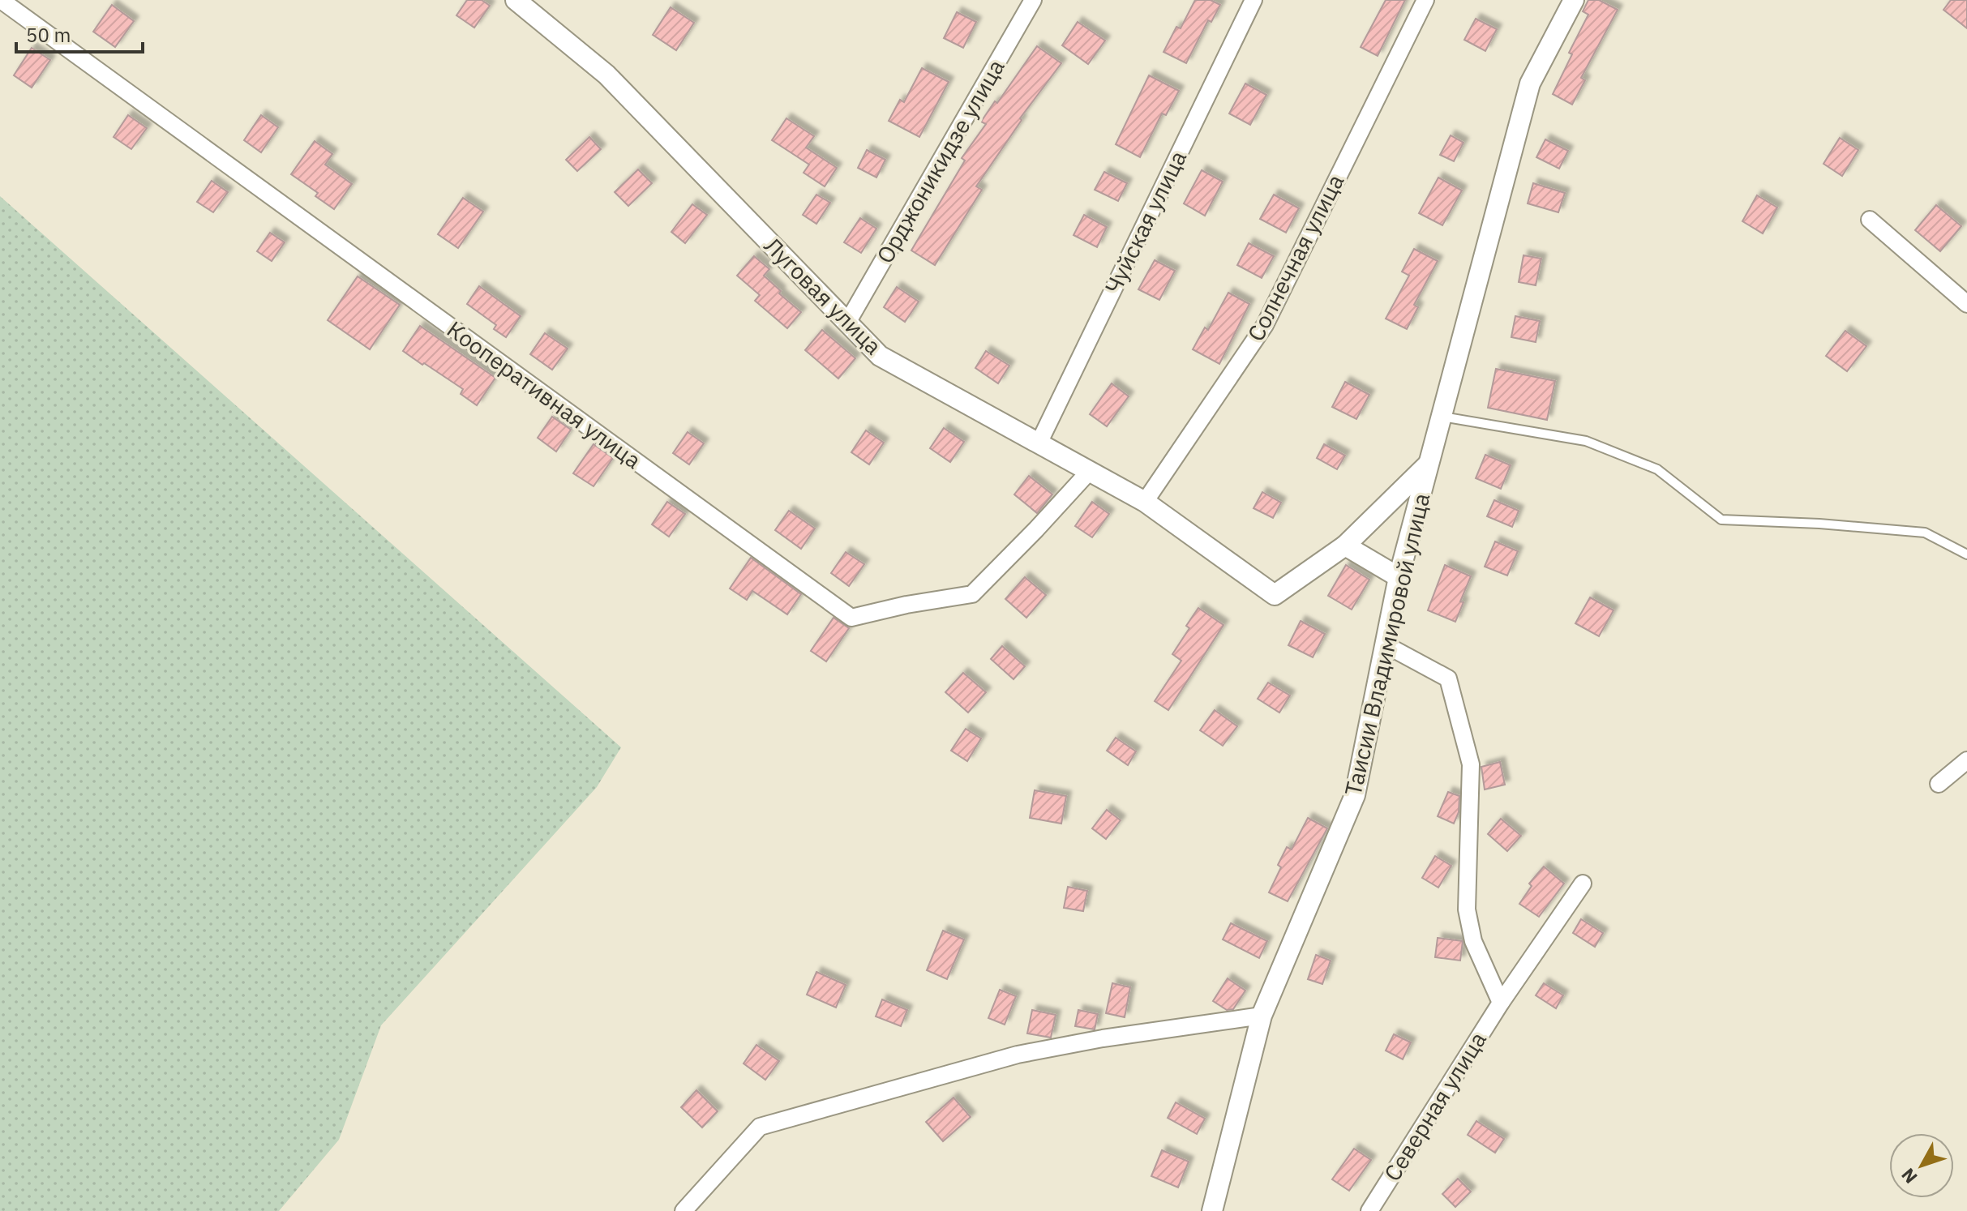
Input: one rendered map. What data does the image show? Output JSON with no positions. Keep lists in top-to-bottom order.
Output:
{
  "streets": {
    "street": [
      "Орджоникидзе улица",
      "Чуйская улица",
      "Солнечная улица",
      "Луговая улица",
      "Кооперативная улица",
      "Таисии Владимировой улица",
      "Северная улица"
    ]
  },
  "crossings": [
    ["Орджоникидзе улица", "Луговая улица"],
    ["Чуйская улица", "Луговая улица"],
    ["Солнечная улица", "Луговая улица"],
    ["Луговая улица", "Кооперативная улица"]
  ],
  "scale_bar": "50 m",
  "north": "bottom left"
}
